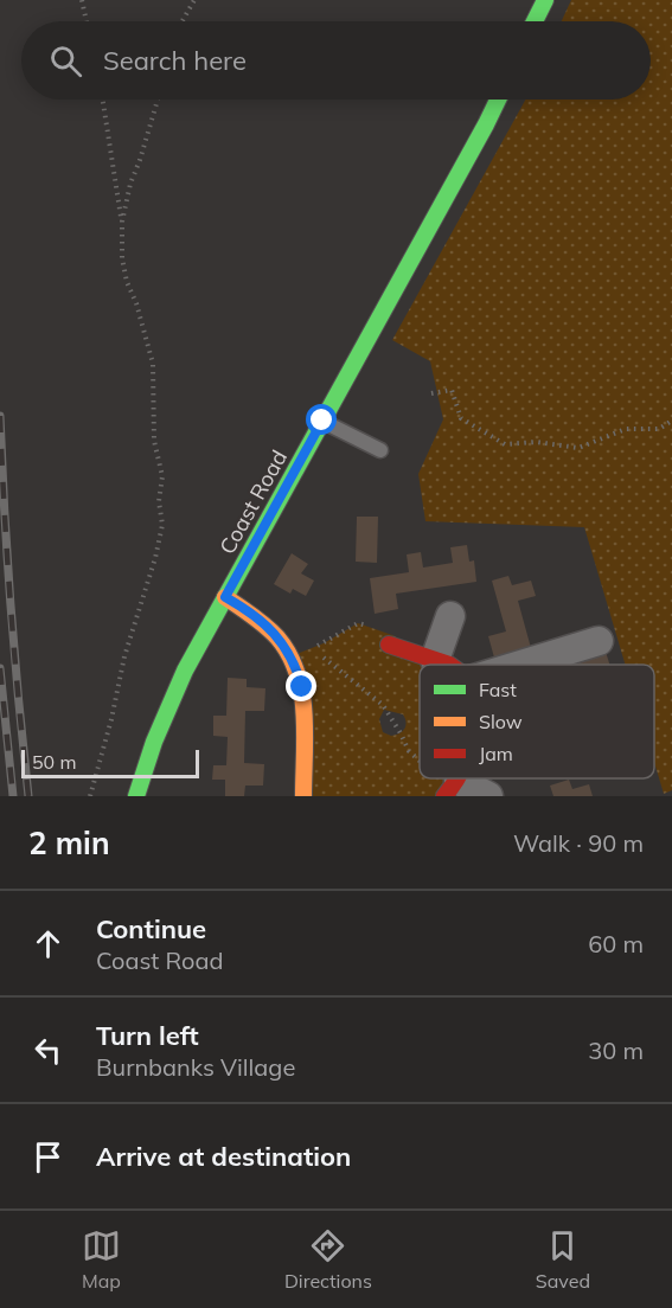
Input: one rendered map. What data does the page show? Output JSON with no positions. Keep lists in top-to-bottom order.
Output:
{
  "streets": {
    "street": ["Coast Road"]
  },
  "legend": ["Fast", "Slow", "Jam"],
  "scale_bar": "50 m",
  "page": {
    "search": "Search here",
    "scale": "50 m",
    "heading": ["2 min", "Walk · 90 m"],
    "list": [
      ["Continue", "Coast Road", "60 m"],
      ["Turn left", "Burnbanks Village", "30 m"],
      "Arrive at destination"
    ],
    "nav": ["Map", "Directions", "Saved"]
  }
}
